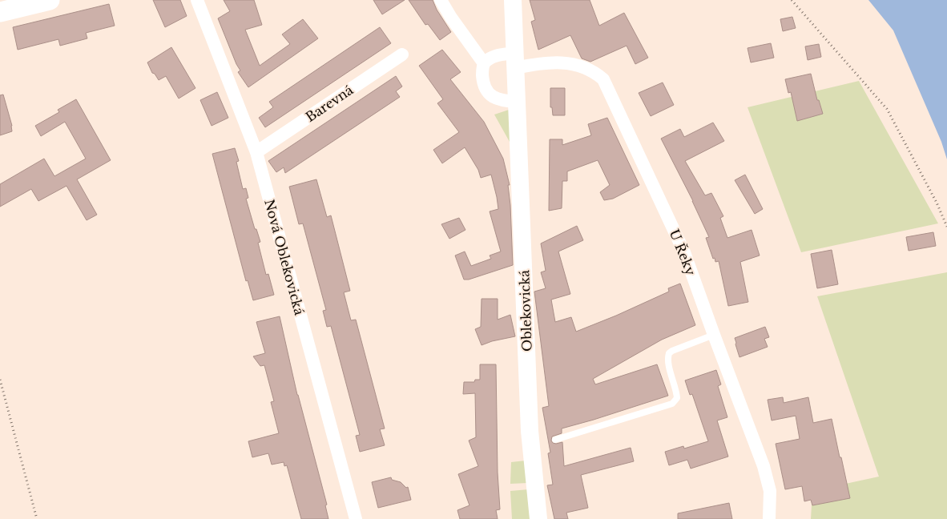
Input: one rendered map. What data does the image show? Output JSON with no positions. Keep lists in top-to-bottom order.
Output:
{
  "streets": {
    "street": [
      "Barevná",
      "U Řeky",
      "Nová Oblekovická",
      "Oblekovická"
    ]
  },
  "crossings": [
    ["Barevná", "Nová Oblekovická"],
    ["U Řeky", "Oblekovická"]
  ]
}
